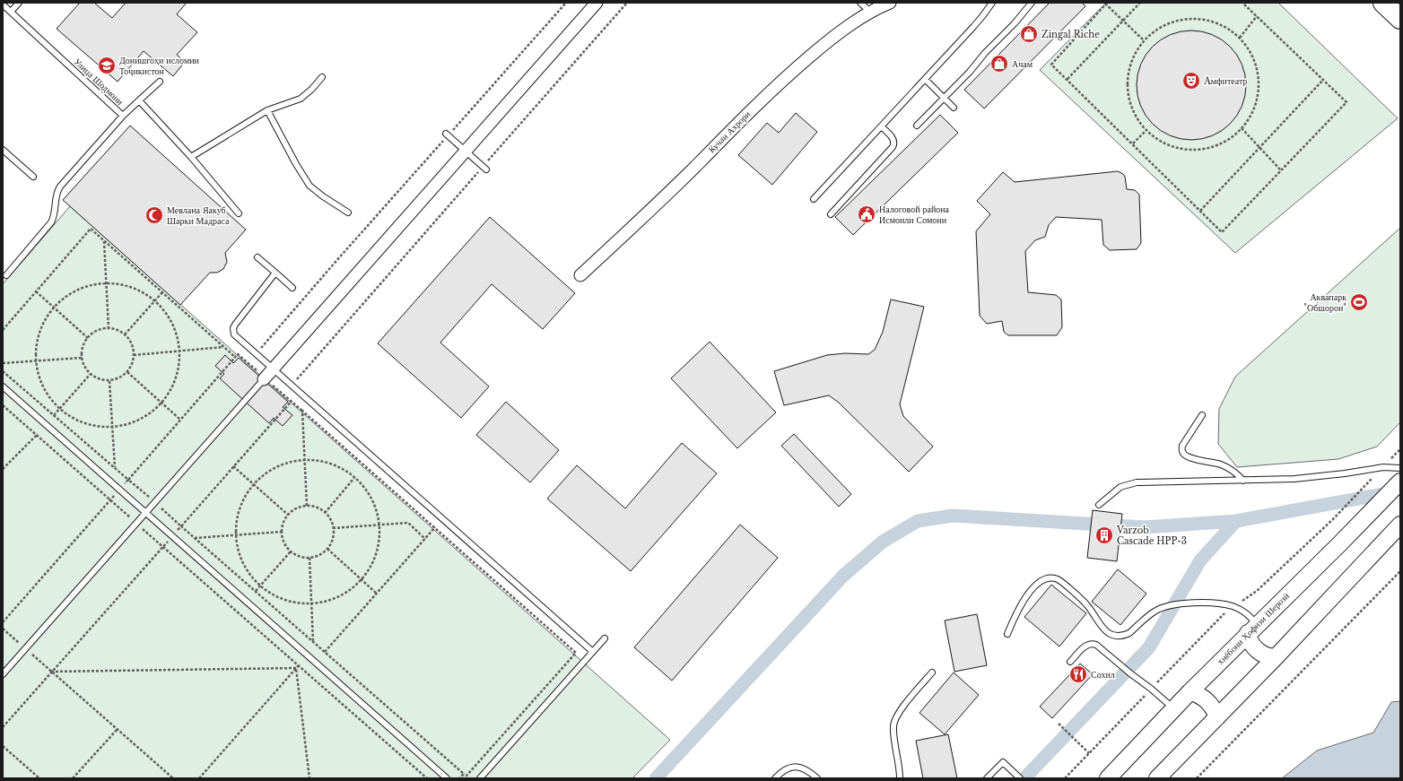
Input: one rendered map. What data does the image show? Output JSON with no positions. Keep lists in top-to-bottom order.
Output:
{
  "streets": {
    "main road": ["хиёбони Ҳофизи Шерозӣ"],
    "street": ["Кучаи Ахрори"],
    "lane": ["Улица Шодмони"]
  },
  "places": {
    "shop": ["Zingal Riche", "Ачам"],
    "school or university": ["Донишгоҳи исломии Тоҷикистон"],
    "theatre": ["Aмфитеатр"],
    "public building": ["Налоговой района Исмоили Сомони"],
    "mosque": ["Мевлана Яакуб Шарки Мадраса"],
    "sports": ["Аквапарк \"Обшорон\""],
    "building": ["Varzob Cascade HPP-3"],
    "restaurant": ["Сохил"]
  }
}
